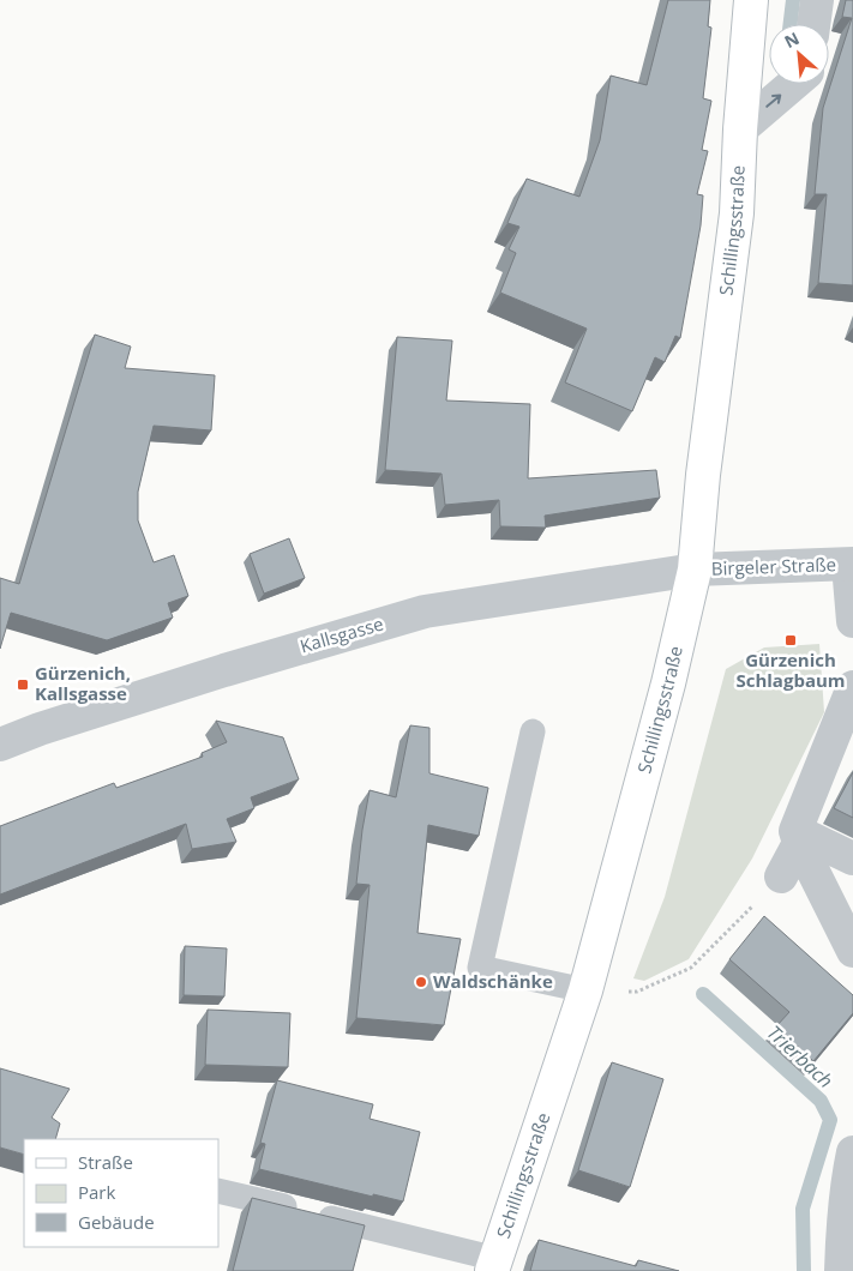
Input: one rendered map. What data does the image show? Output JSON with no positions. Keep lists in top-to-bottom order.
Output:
{
  "streets": {
    "main road": ["Schillingsstraße"],
    "street": ["Birgeler Straße", "Kallsgasse"]
  },
  "crossings": [
    ["Schillingsstraße", "Birgeler Straße"],
    ["Schillingsstraße", "Kallsgasse"],
    ["Birgeler Straße", "Kallsgasse"]
  ],
  "water": ["Trierbach"],
  "places": {
    "transit": ["Gürzenich Schlagbaum", "Gürzenich, Kallsgasse"],
    "other": ["Waldschänke"]
  },
  "legend": ["Straße", "Park", "Gebäude"],
  "north": "top left"
}
